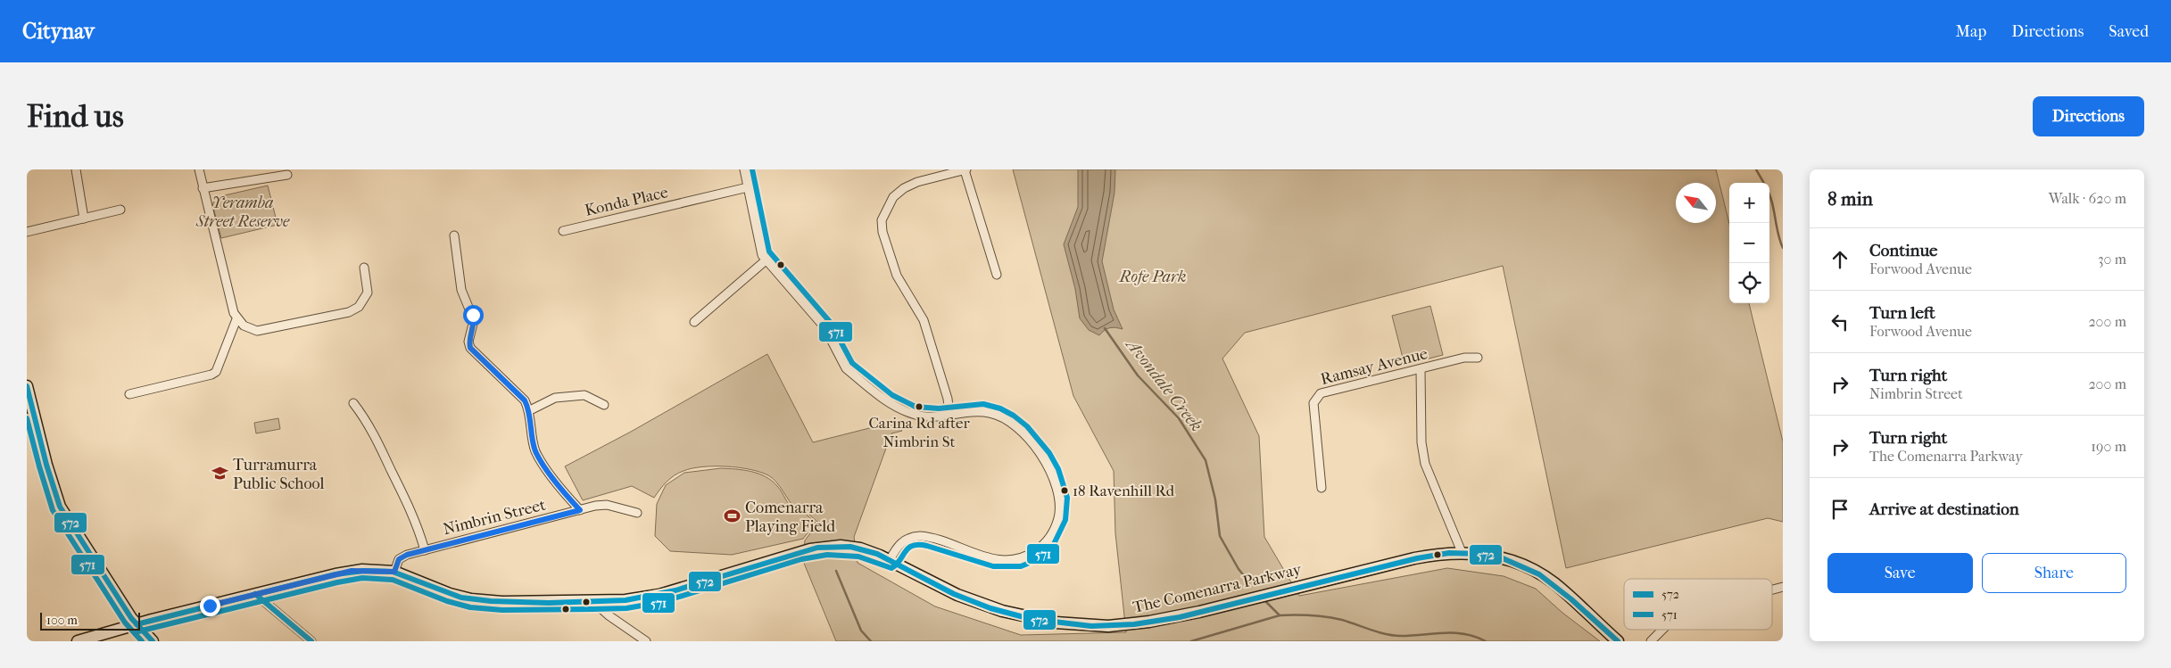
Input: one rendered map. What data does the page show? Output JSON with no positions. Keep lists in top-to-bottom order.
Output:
{
  "streets": {
    "main road": ["The Comenarra Parkway"],
    "street": ["Konda Place", "Ramsay Avenue", "Nimbrin Street"]
  },
  "crossings": [
    ["Nimbrin Street", "The Comenarra Parkway"]
  ],
  "water": ["Avondale Creek"],
  "parks": ["Yeramba Street Reserve", "Rofe Park"],
  "places": {
    "other": ["Carina Rd after Nimbrin St", "18 Ravenhill Rd"],
    "school or university": ["Turramurra Public School"],
    "sports": ["Comenarra Playing Field"]
  },
  "lines": ["transit line 571", "transit line 572"],
  "legend": ["572", "571"],
  "scale_bar": "100 m",
  "north": "top left",
  "page": {
    "header": "Citynav",
    "nav": ["Map", "Directions", "Saved"],
    "buttons": [
      "Directions",
      ["Save", "Share"]
    ],
    "title": "Find us",
    "heading": ["8 min", "Walk · 620 m"],
    "map_buttons": ["+", "−"],
    "list": [
      ["Continue", "Forwood Avenue", "30 m"],
      ["Turn left", "Forwood Avenue", "200 m"],
      ["Turn right", "Nimbrin Street", "200 m"],
      ["Turn right", "The Comenarra Parkway", "190 m"],
      "Arrive at destination"
    ],
    "scale": "100 m"
  }
}
